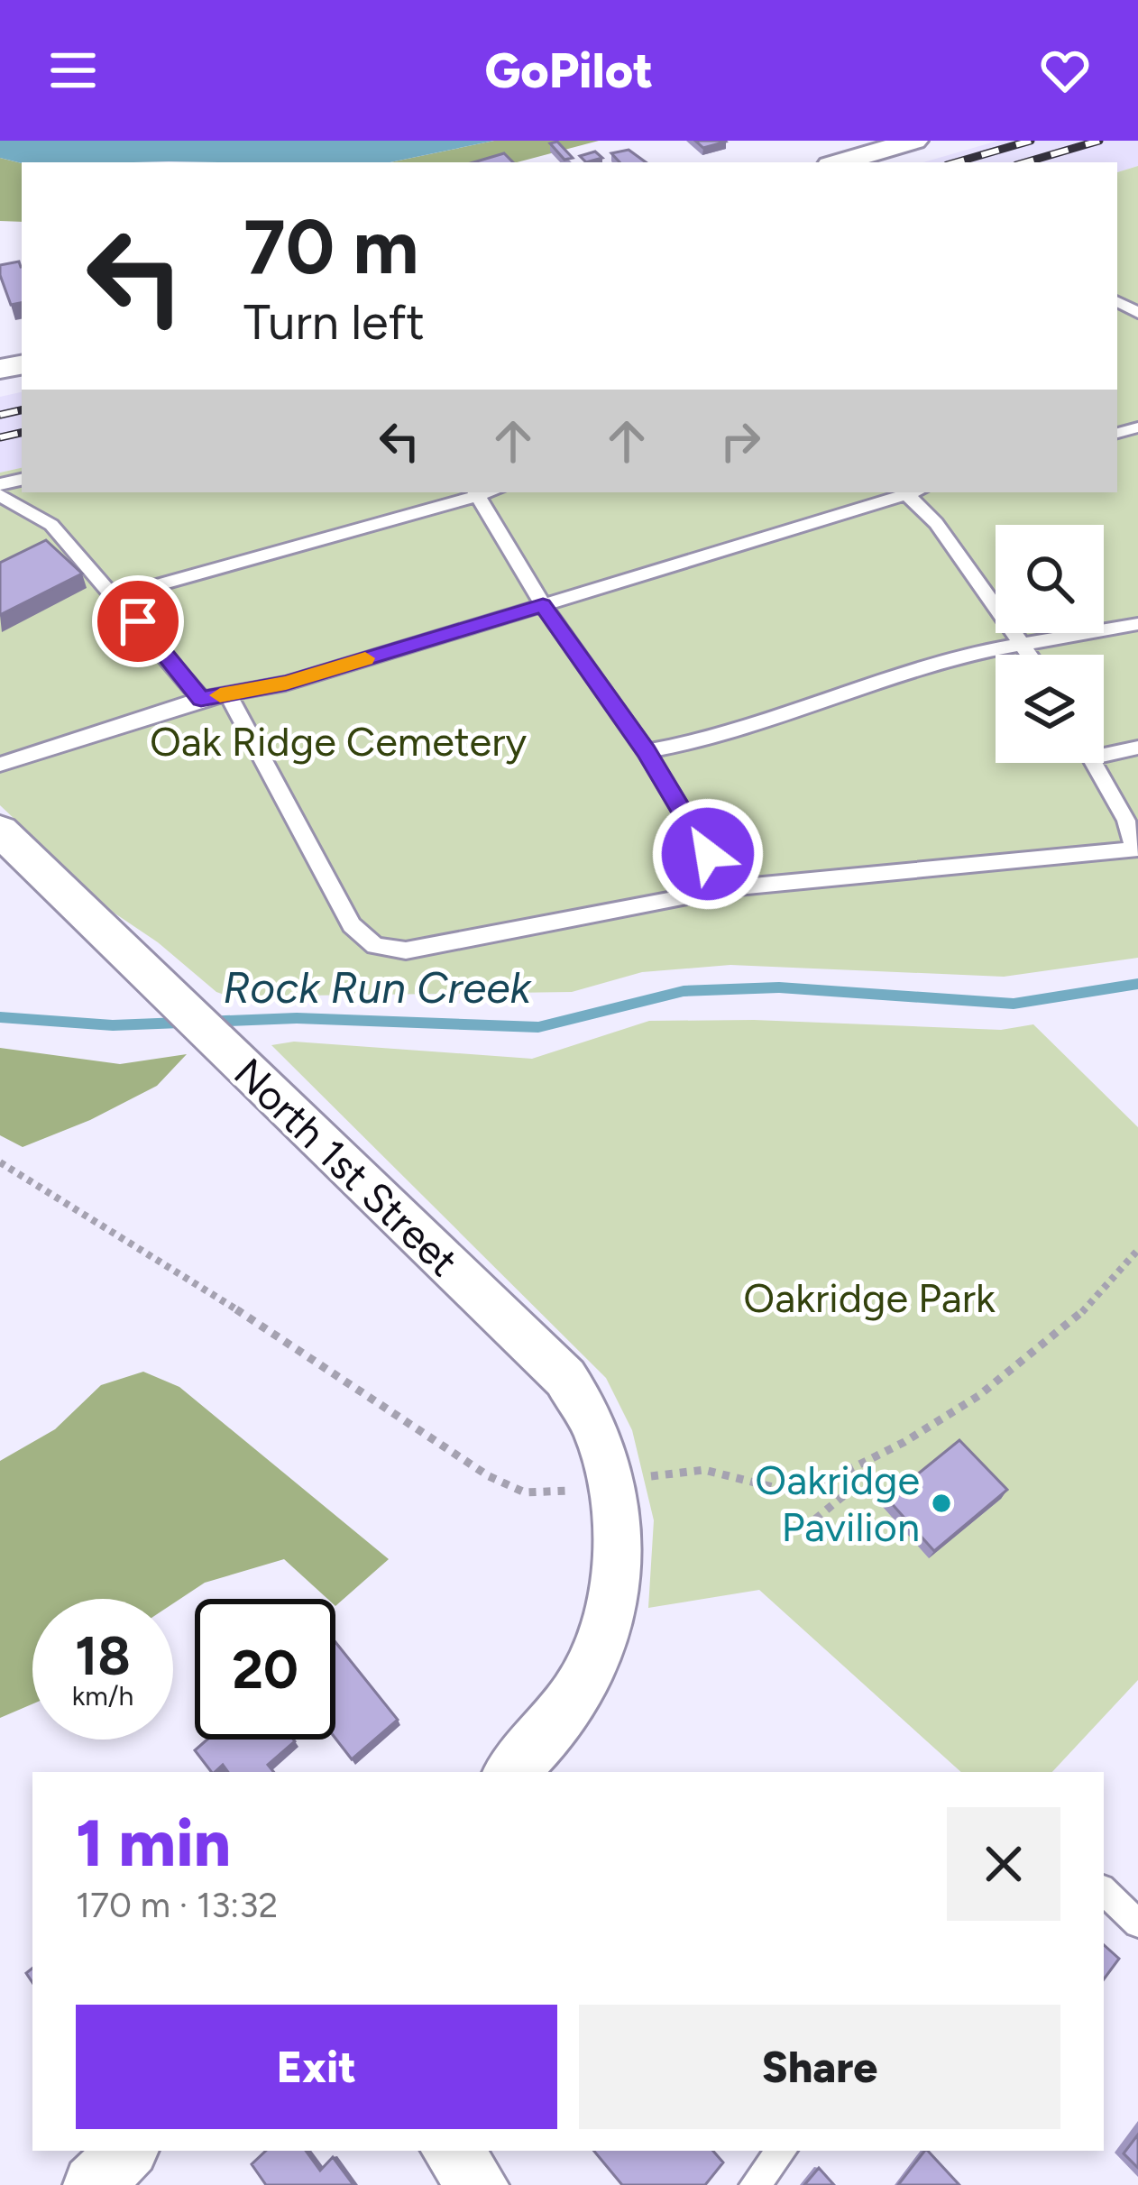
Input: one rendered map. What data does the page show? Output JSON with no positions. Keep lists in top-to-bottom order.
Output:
{
  "streets": {
    "street": ["North 1st Street"]
  },
  "water": ["Rock Run Creek"],
  "parks": ["Oak Ridge Cemetery", "Oakridge Park"],
  "places": ["Oakridge Pavilion"],
  "page": {
    "header": "GoPilot",
    "turn": ["70 m", "Turn left"],
    "speed": "18 km/h",
    "limit": "20",
    "heading": ["1 min", "170 m · 13:32"],
    "buttons": ["Exit", "Share"]
  }
}
